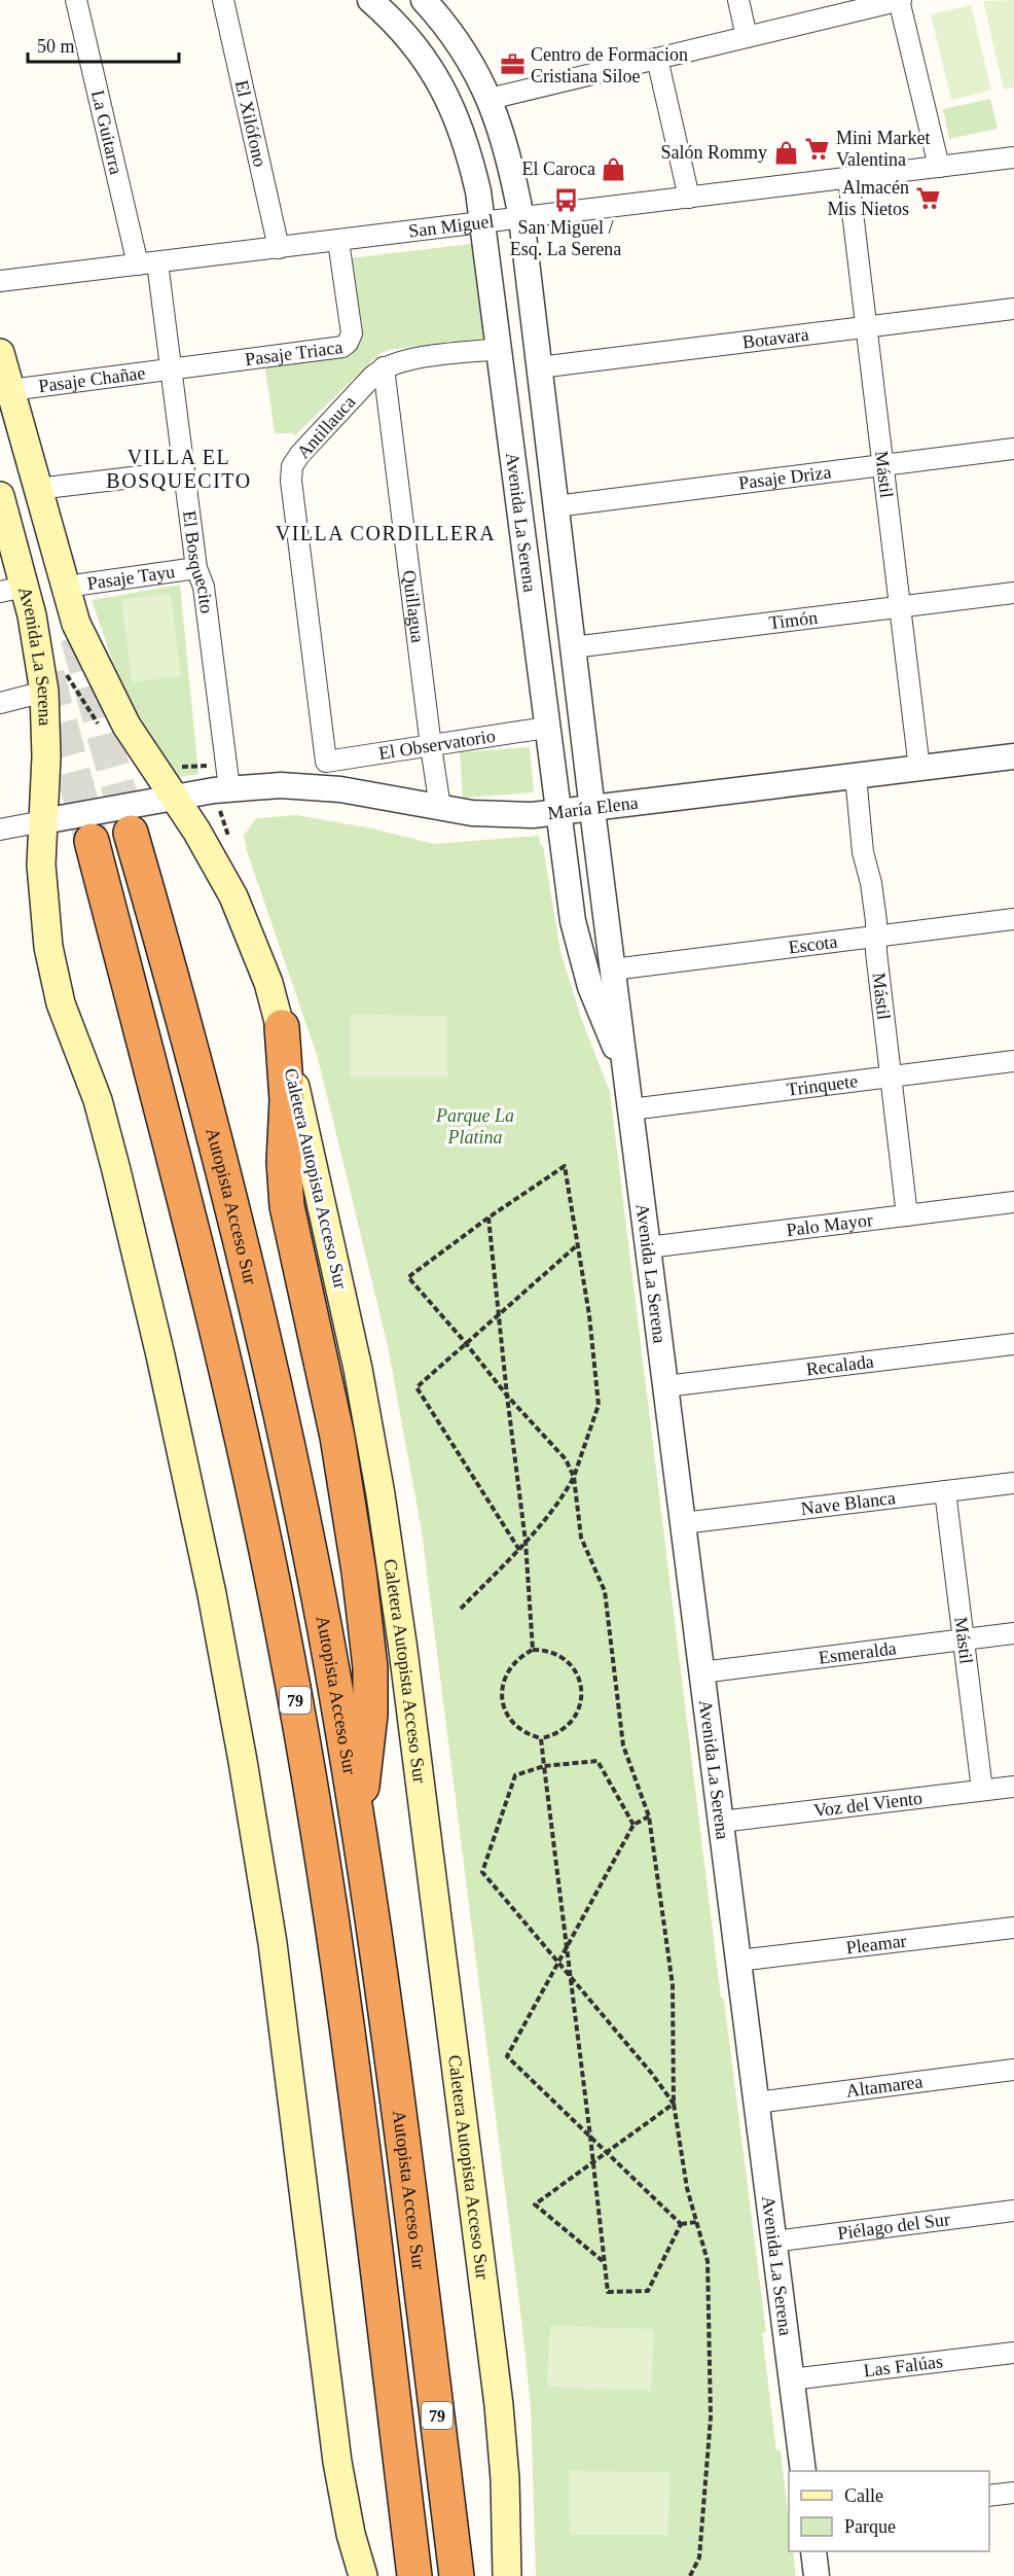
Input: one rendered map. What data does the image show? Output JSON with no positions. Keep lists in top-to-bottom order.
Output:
{
  "streets": {
    "highway": ["Autopista Acceso Sur", "79"],
    "main road": ["Avenida La Serena", "Caletera Autopista Acceso Sur"],
    "street": [
      "El Xilófono",
      "La Guitarra",
      "San Miguel",
      "Botavara",
      "Pasaje Triaca",
      "Pasaje Chañae",
      "Antillauca",
      "Mástil",
      "Pasaje Driza",
      "El Bosquecito",
      "Pasaje Tayu",
      "Quillagua",
      "Timón",
      "El Observatorio",
      "María Elena",
      "Escota",
      "Trinquete",
      "Palo Mayor",
      "Recalada",
      "Nave Blanca",
      "Esmeralda",
      "Voz del Viento",
      "Pleamar",
      "Altamarea",
      "Piélago del Sur",
      "Las Falúas"
    ]
  },
  "crossings": [
    ["El Xilófono", "San Miguel"],
    ["La Guitarra", "San Miguel"],
    ["La Guitarra", "El Bosquecito"],
    ["San Miguel", "Pasaje Triaca"],
    ["San Miguel", "Mástil"],
    ["San Miguel", "Avenida La Serena"],
    ["San Miguel", "El Bosquecito"],
    ["Botavara", "Mástil"],
    ["Botavara", "Avenida La Serena"],
    ["Pasaje Triaca", "Pasaje Chañae"],
    ["Pasaje Triaca", "El Bosquecito"],
    ["Pasaje Chañae", "El Bosquecito"],
    ["Antillauca", "Avenida La Serena"],
    ["Antillauca", "Quillagua"],
    ["Antillauca", "El Observatorio"],
    ["Mástil", "Pasaje Driza"],
    ["Mástil", "Timón"],
    ["Mástil", "María Elena"],
    ["Mástil", "Escota"],
    ["Mástil", "Trinquete"],
    ["Mástil", "Palo Mayor"],
    ["Mástil", "Nave Blanca"],
    ["Mástil", "Esmeralda"],
    ["Mástil", "Voz del Viento"],
    ["Pasaje Driza", "Avenida La Serena"],
    ["Avenida La Serena", "Timón"],
    ["Avenida La Serena", "El Observatorio"],
    ["Avenida La Serena", "María Elena"],
    ["Avenida La Serena", "Escota"],
    ["Avenida La Serena", "Trinquete"],
    ["Avenida La Serena", "Palo Mayor"],
    ["Avenida La Serena", "Recalada"],
    ["Avenida La Serena", "Nave Blanca"],
    ["Avenida La Serena", "Esmeralda"],
    ["Avenida La Serena", "Voz del Viento"],
    ["Avenida La Serena", "Pleamar"],
    ["Avenida La Serena", "Altamarea"],
    ["Avenida La Serena", "Piélago del Sur"],
    ["Avenida La Serena", "Las Falúas"],
    ["El Bosquecito", "Pasaje Tayu"],
    ["El Bosquecito", "María Elena"],
    ["Quillagua", "El Observatorio"],
    ["Quillagua", "María Elena"],
    ["María Elena", "Caletera Autopista Acceso Sur"]
  ],
  "districts": ["VILLA EL BOSQUECITO", "VILLA CORDILLERA"],
  "parks": ["Parque La Platina"],
  "places": {
    "office": ["Centro de Formacion Cristiana Siloe"],
    "supermarket": ["Mini Market Valentina", "Almacén Mis Nietos"],
    "shop": ["Salón Rommy", "El Caroca"],
    "bus stop": ["San Miguel / Esq. La Serena"]
  },
  "legend": ["Calle", "Parque"],
  "scale_bar": "50 m"
}
